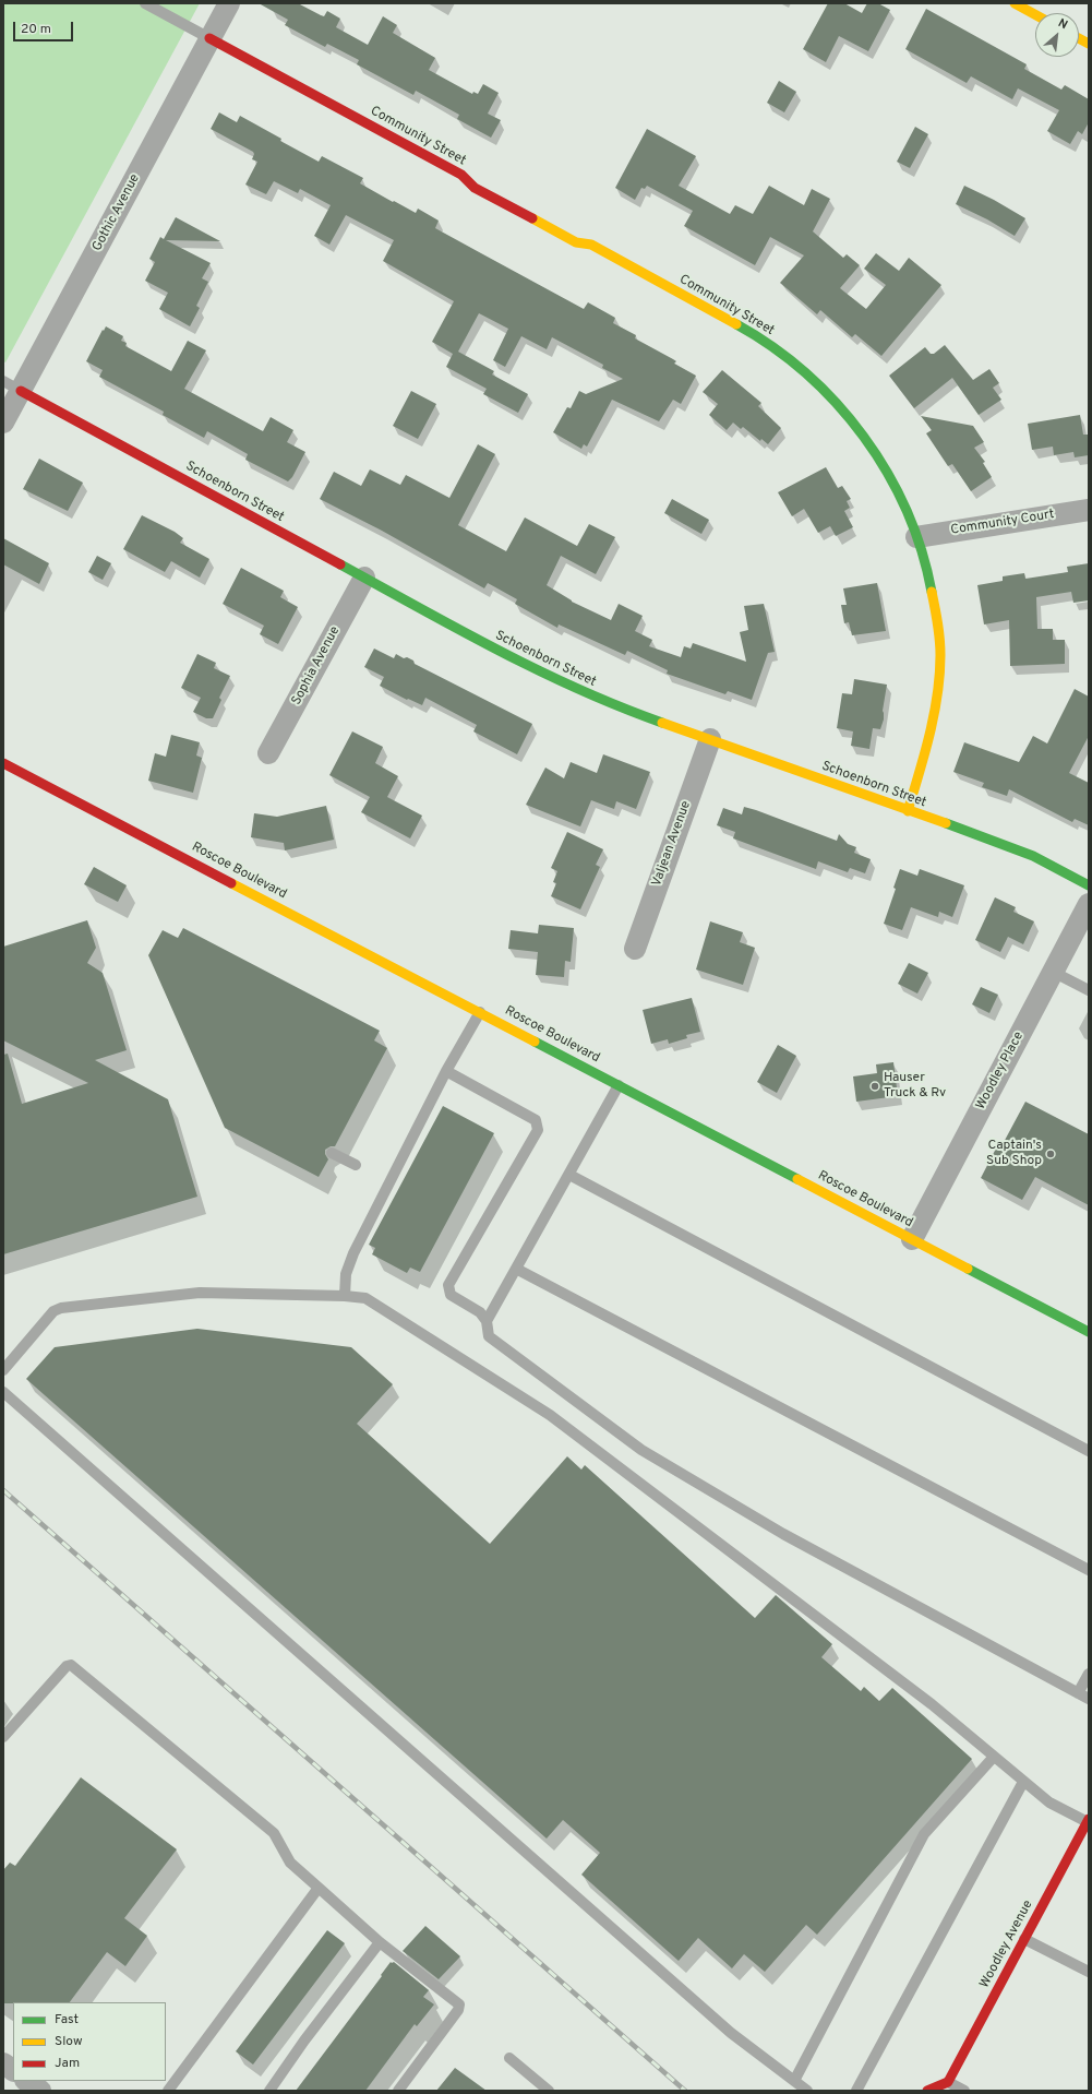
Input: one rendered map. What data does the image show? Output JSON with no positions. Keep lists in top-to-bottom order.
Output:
{
  "streets": {
    "street": [
      "Community Street",
      "Gothic Avenue",
      "Schoenborn Street",
      "Community Court",
      "Sophia Avenue",
      "Valjean Avenue",
      "Roscoe Boulevard",
      "Woodley Place",
      "Woodley Avenue"
    ]
  },
  "crossings": [
    ["Community Street", "Gothic Avenue"],
    ["Community Street", "Schoenborn Street"],
    ["Community Street", "Community Court"],
    ["Gothic Avenue", "Schoenborn Street"],
    ["Schoenborn Street", "Sophia Avenue"],
    ["Schoenborn Street", "Valjean Avenue"],
    ["Roscoe Boulevard", "Woodley Place"]
  ],
  "places": ["Hauser Truck & Rv", "Captain's Sub Shop"],
  "legend": ["Fast", "Slow", "Jam"],
  "scale_bar": "20 m",
  "north": "top right"
}
